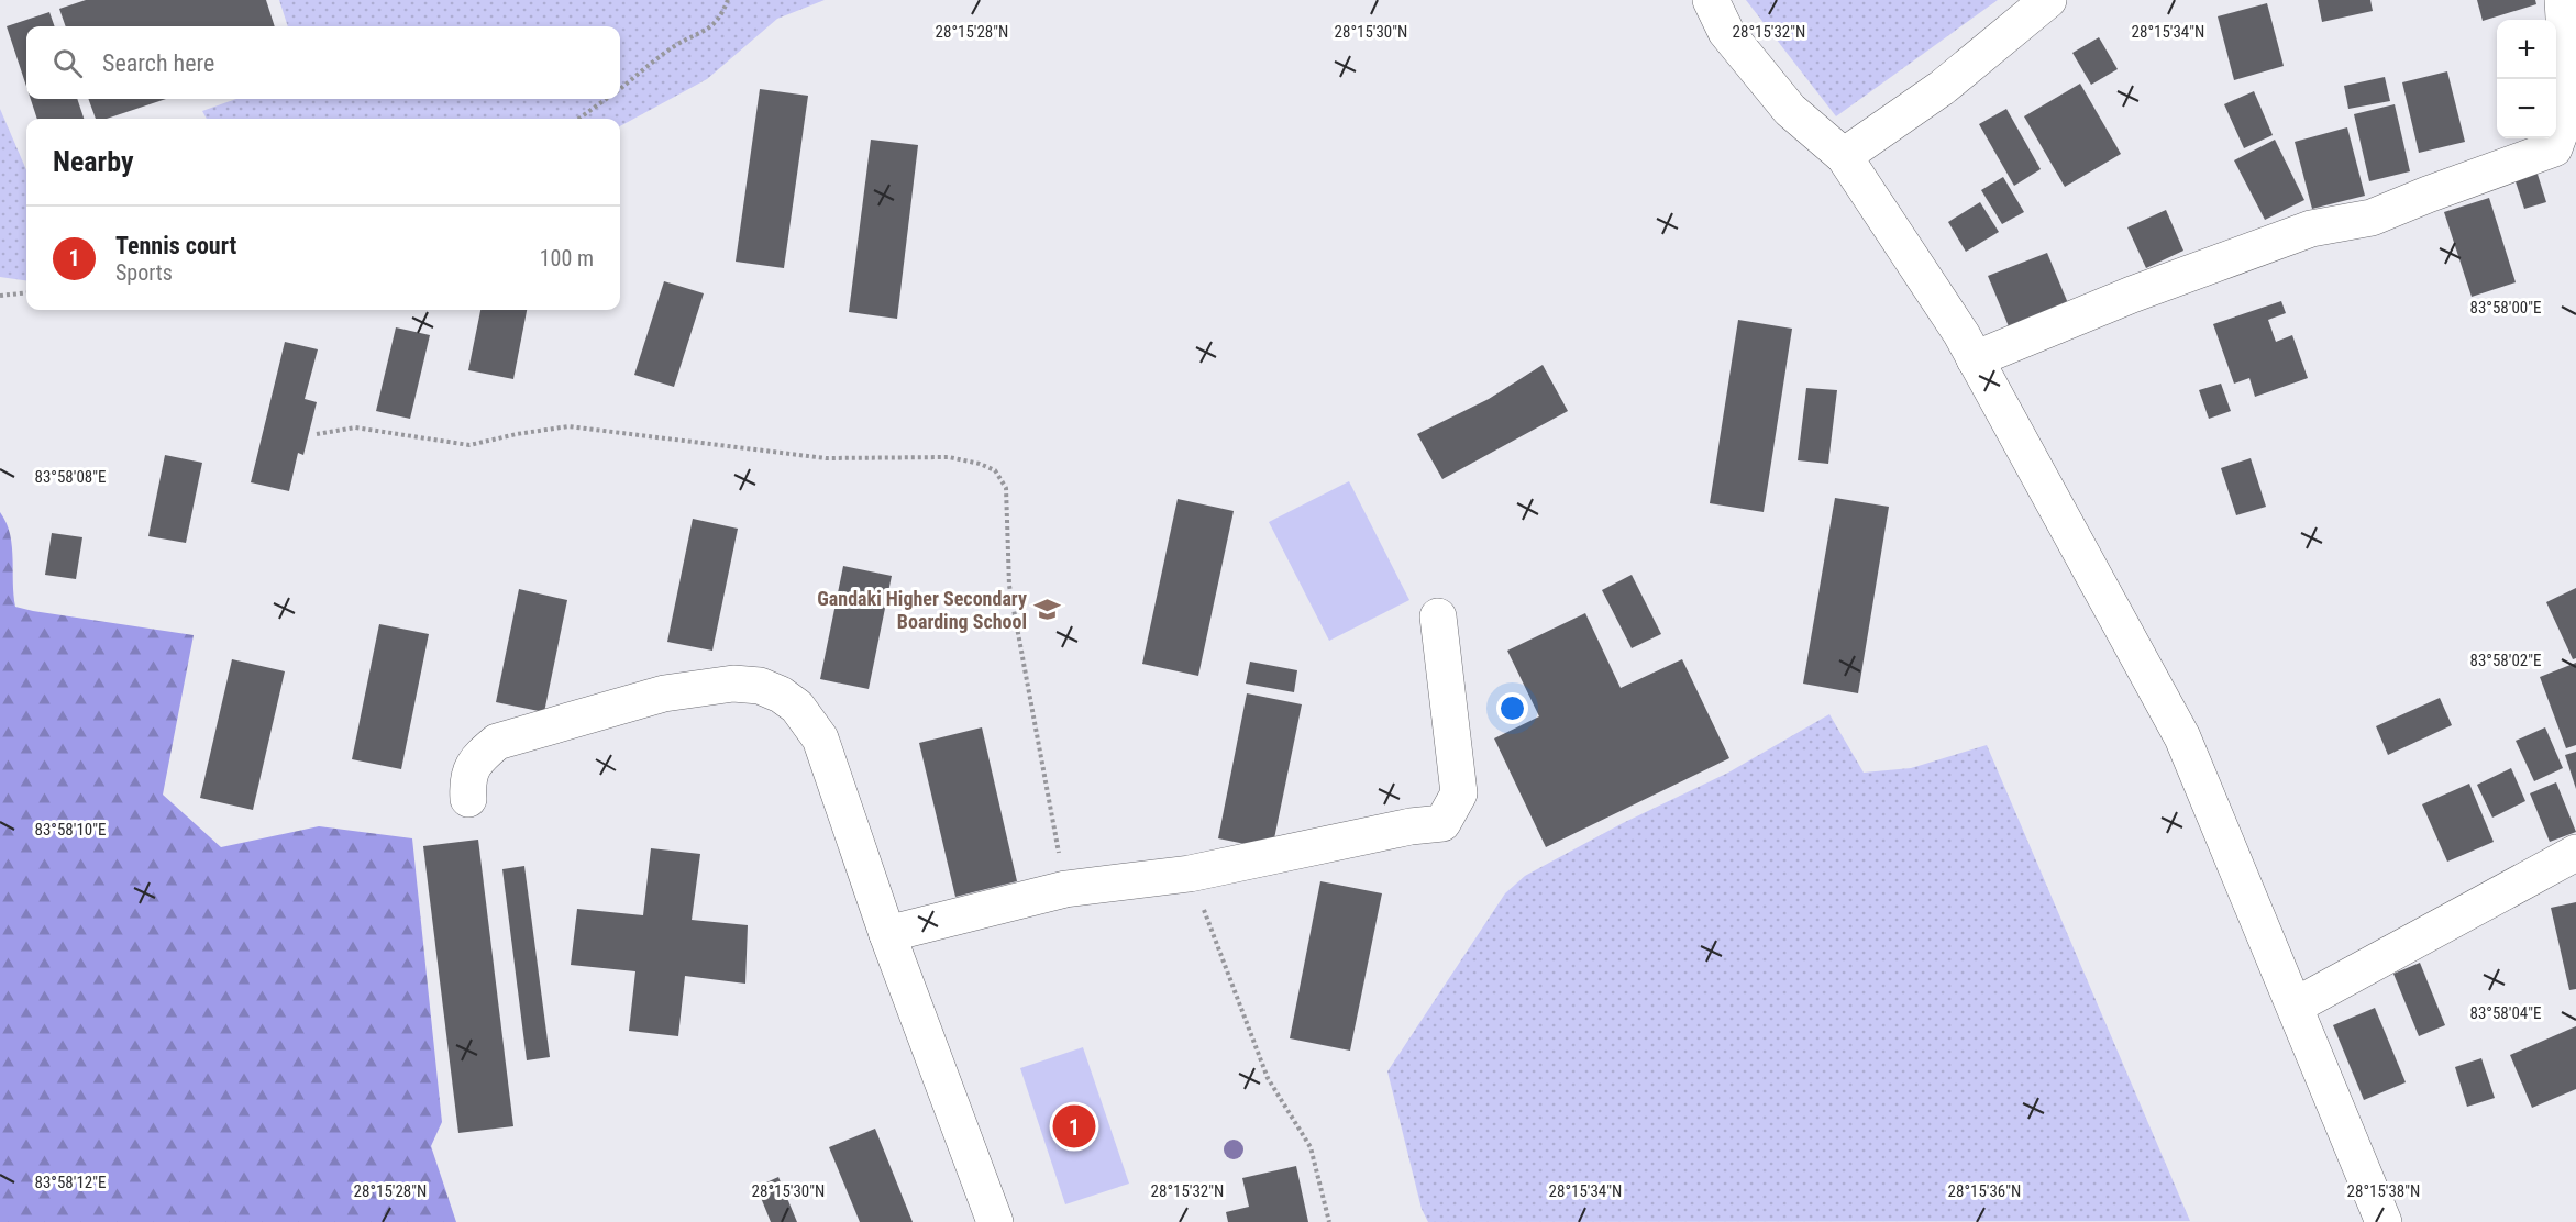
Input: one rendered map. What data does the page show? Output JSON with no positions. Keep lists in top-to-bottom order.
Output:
{
  "places": {
    "school or university": ["Gandaki Higher Secondary Boarding School"]
  },
  "page": {
    "map_buttons": ["+", "−"],
    "search": "Search here",
    "heading": "Nearby",
    "list": [
      {
        "mark": "1",
        "name": "Tennis court",
        "note": "Sports",
        "value": "100 m"
      }
    ],
    "pins": "1"
  },
  "coordinates": [
    "28°15'28\"N",
    "28°15'30\"N",
    "28°15'32\"N",
    "28°15'34\"N",
    "83°58'00\"E",
    "83°58'08\"E",
    "83°58'02\"E",
    "83°58'10\"E",
    "83°58'04\"E",
    "83°58'12\"E",
    "28°15'36\"N",
    "28°15'38\"N"
  ]
}
